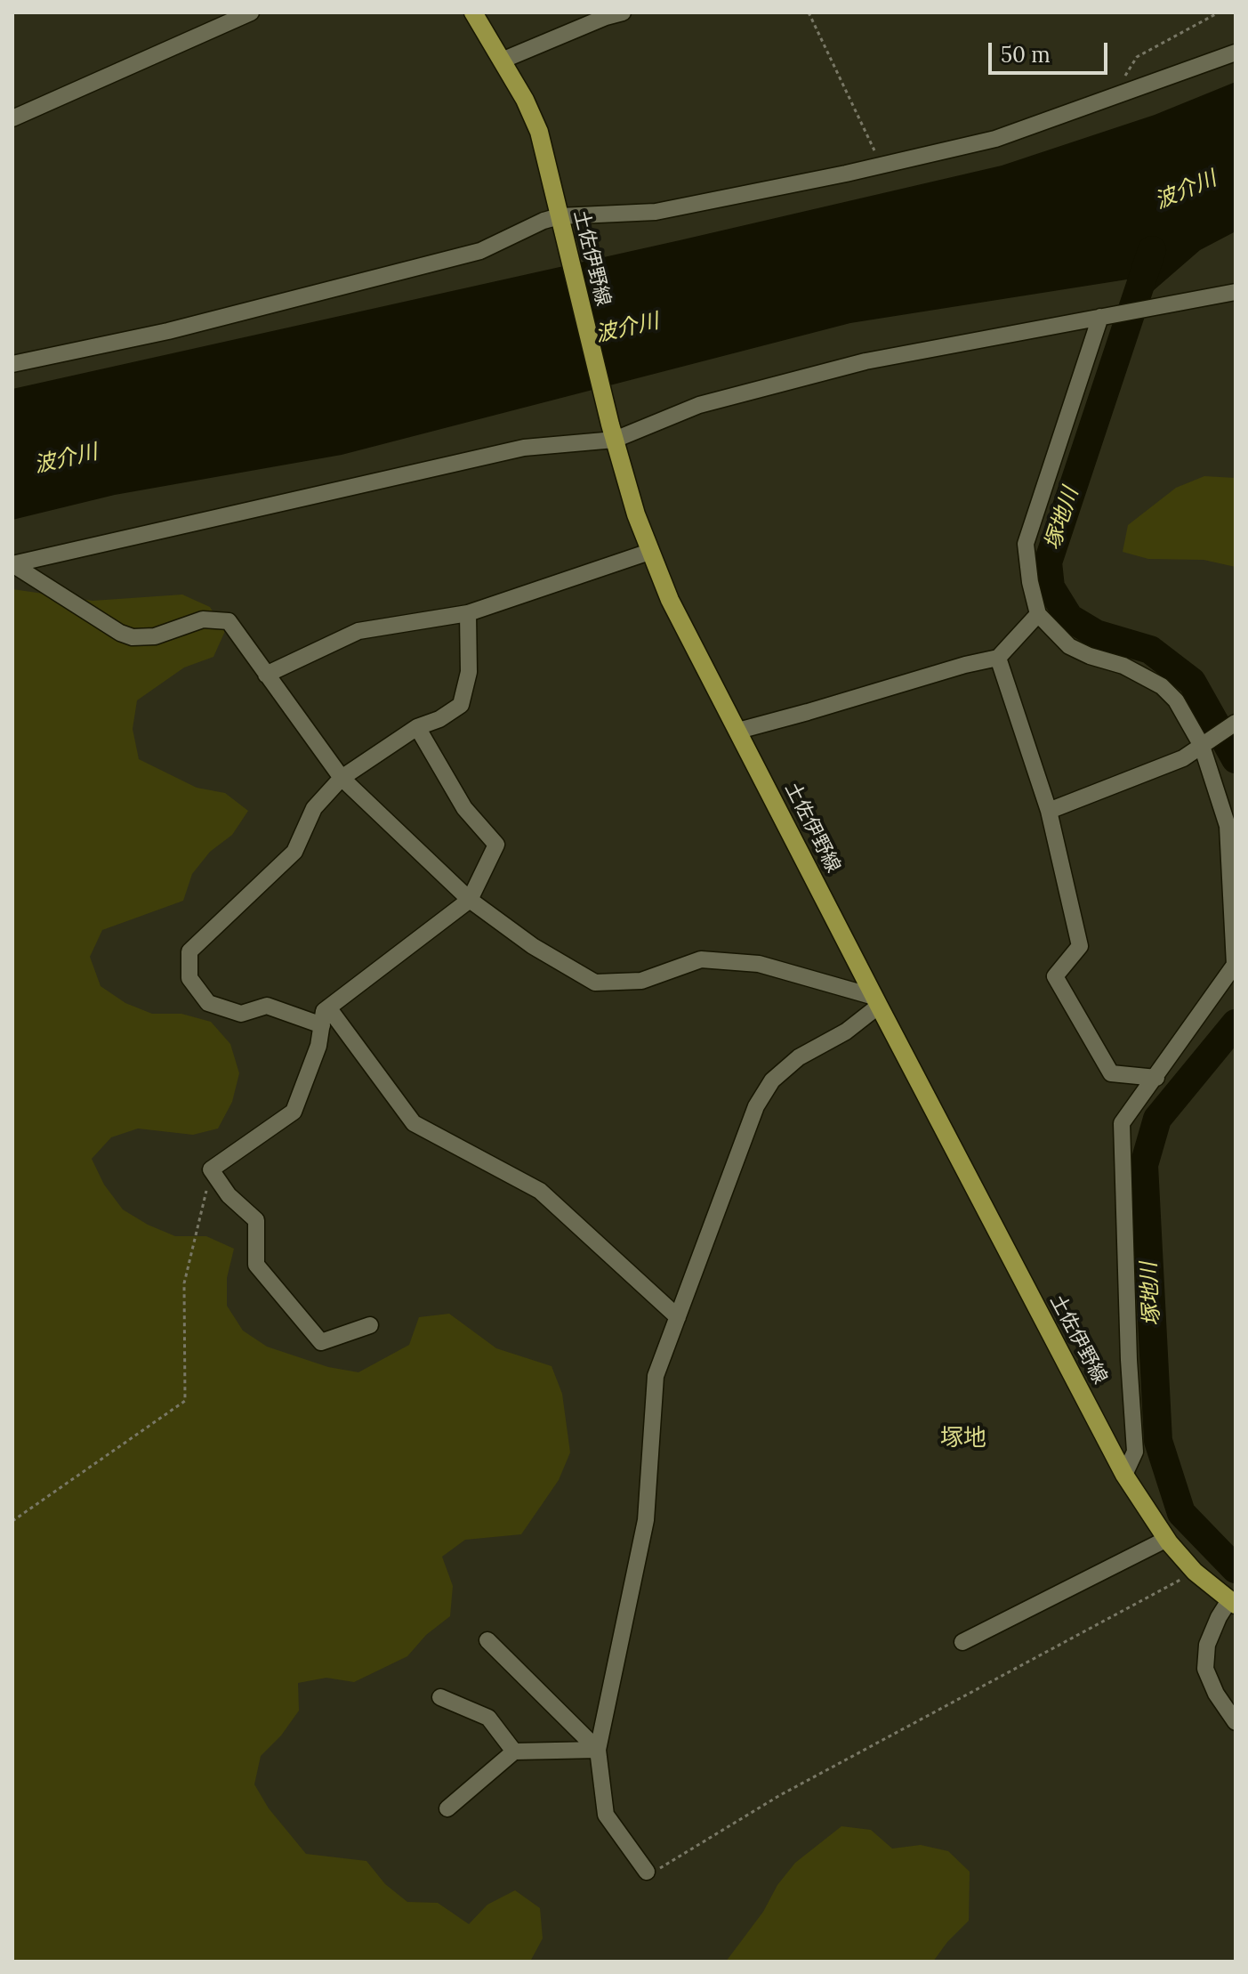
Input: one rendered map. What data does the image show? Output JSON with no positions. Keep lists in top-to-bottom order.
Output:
{
  "streets": {
    "main road": ["土佐伊野線"]
  },
  "districts": ["塚地"],
  "water": ["波介川", "塚地川"],
  "scale_bar": "50 m"
}
